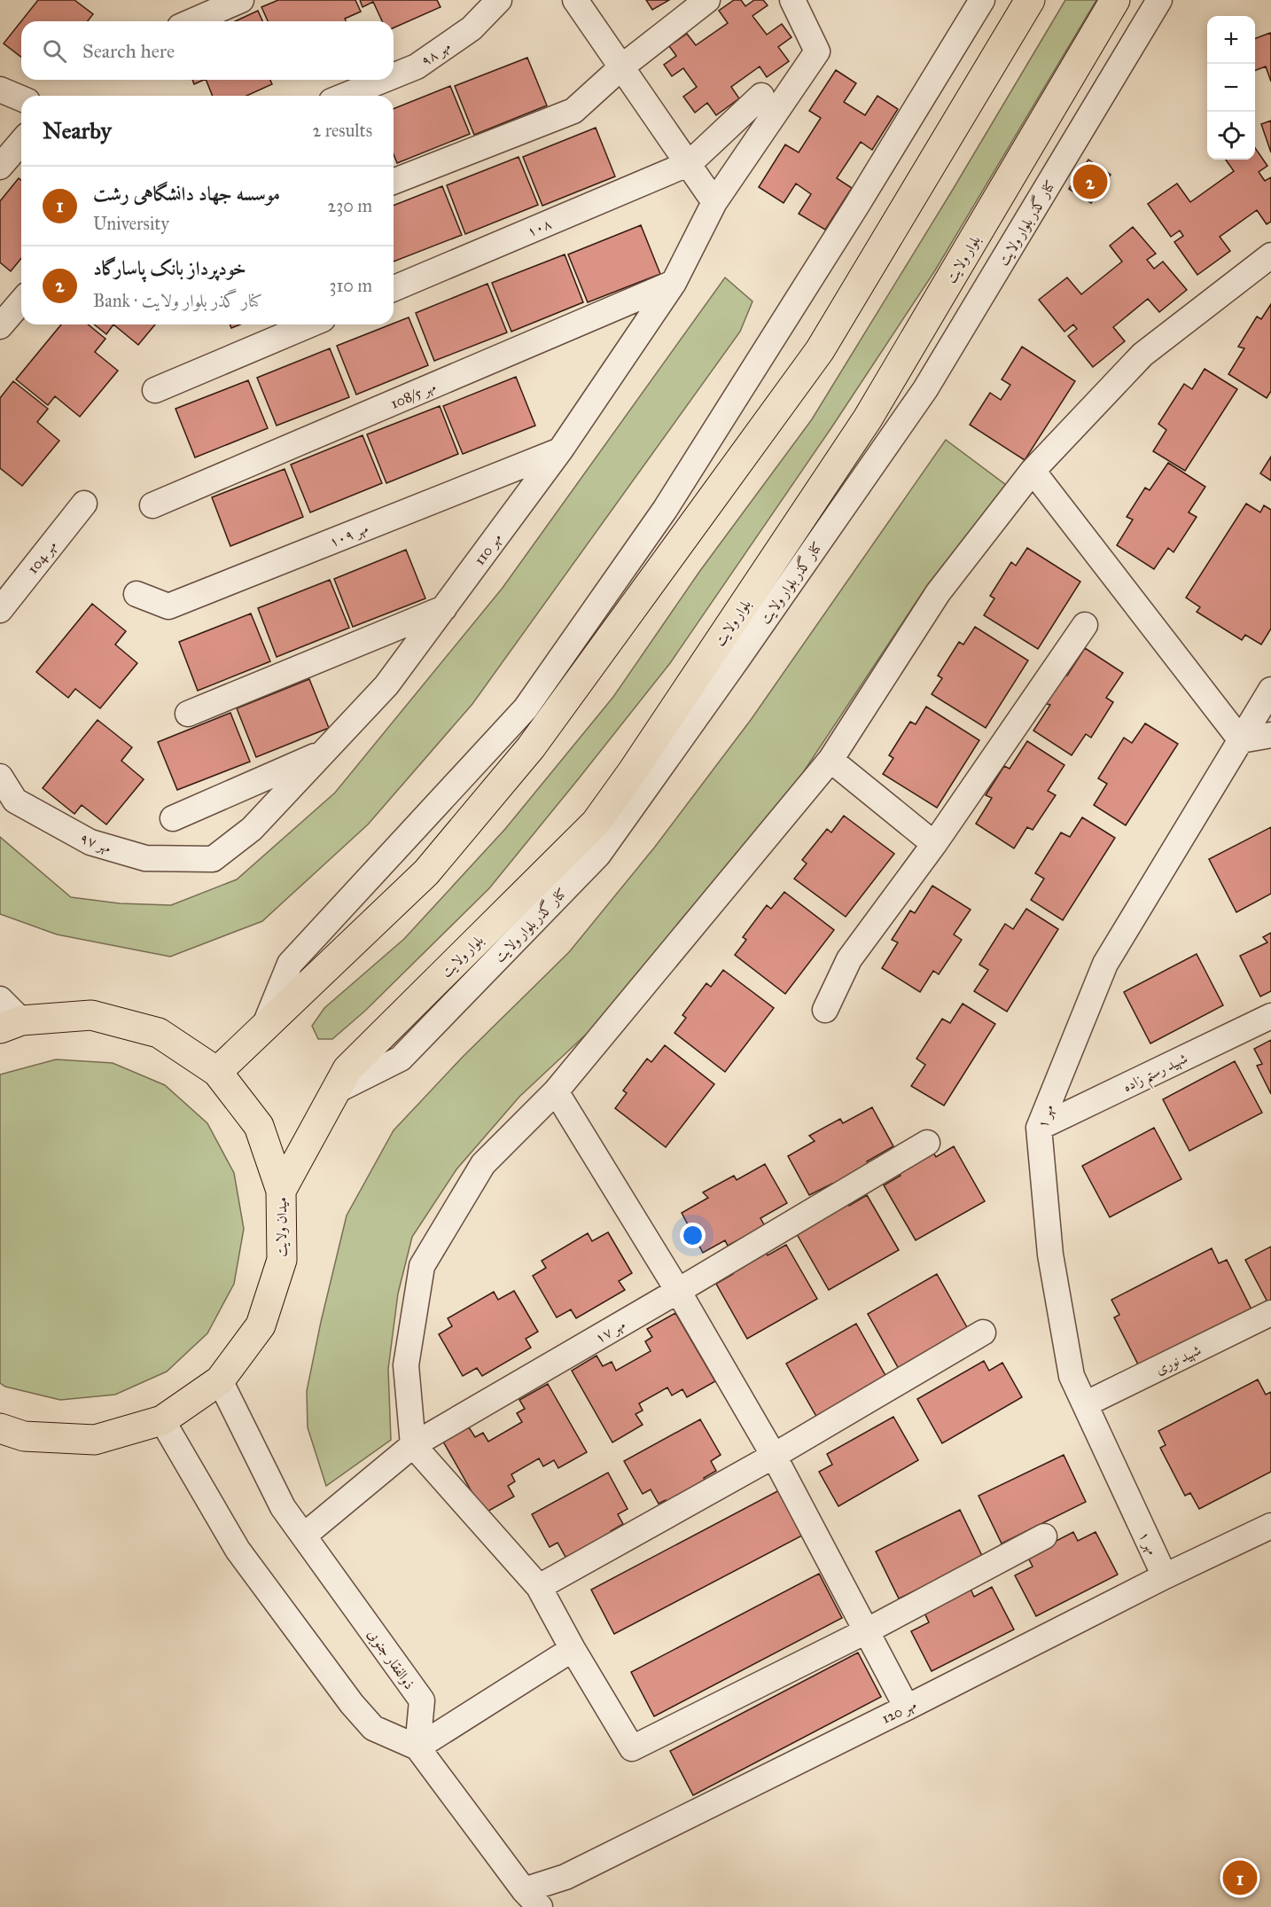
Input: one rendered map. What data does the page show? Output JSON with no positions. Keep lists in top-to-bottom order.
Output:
{
  "streets": {
    "main road": ["بلوار ولایت", "میدان ولایت"],
    "street": [
      "مهر ۹۸",
      "کنار گذر بلوار ولایت",
      "۱۰۸",
      "مهر 108/5",
      "مهر ۱۰۹",
      "مهر 110",
      "مهر 104",
      "مهر ۹۷",
      "شهید رستم زاده",
      "مهر ۱",
      "مهر ۱۷",
      "شهید نوری",
      "ذوالفقار جنوبی",
      "مهر 120"
    ]
  },
  "crossings": [
    ["کنار گذر بلوار ولایت", "بلوار ولایت"],
    ["بلوار ولایت", "میدان ولایت"],
    ["مهر 108/5", "مهر 110"],
    ["مهر ۱۰۹", "مهر 110"],
    ["مهر 110", "مهر ۹۷"],
    ["شهید رستم زاده", "مهر ۱"],
    ["مهر ۱", "شهید نوری"],
    ["مهر ۱", "مهر 120"],
    ["میدان ولایت", "ذوالفقار جنوبی"],
    ["مهر ۱۷", "ذوالفقار جنوبی"]
  ],
  "page": {
    "map_buttons": ["+", "−"],
    "search": "Search here",
    "heading": ["Nearby", "2 results"],
    "pins": ["2", "1"],
    "list": [
      {
        "mark": "1",
        "name": "موسسه جهاد دانشگاهی رشت",
        "note": "University",
        "value": "230 m"
      },
      {
        "mark": "2",
        "name": "خودپرداز بانک پاسارگاد",
        "note": "Bank · کنار گذر بلوار ولایت",
        "value": "310 m"
      }
    ]
  }
}
